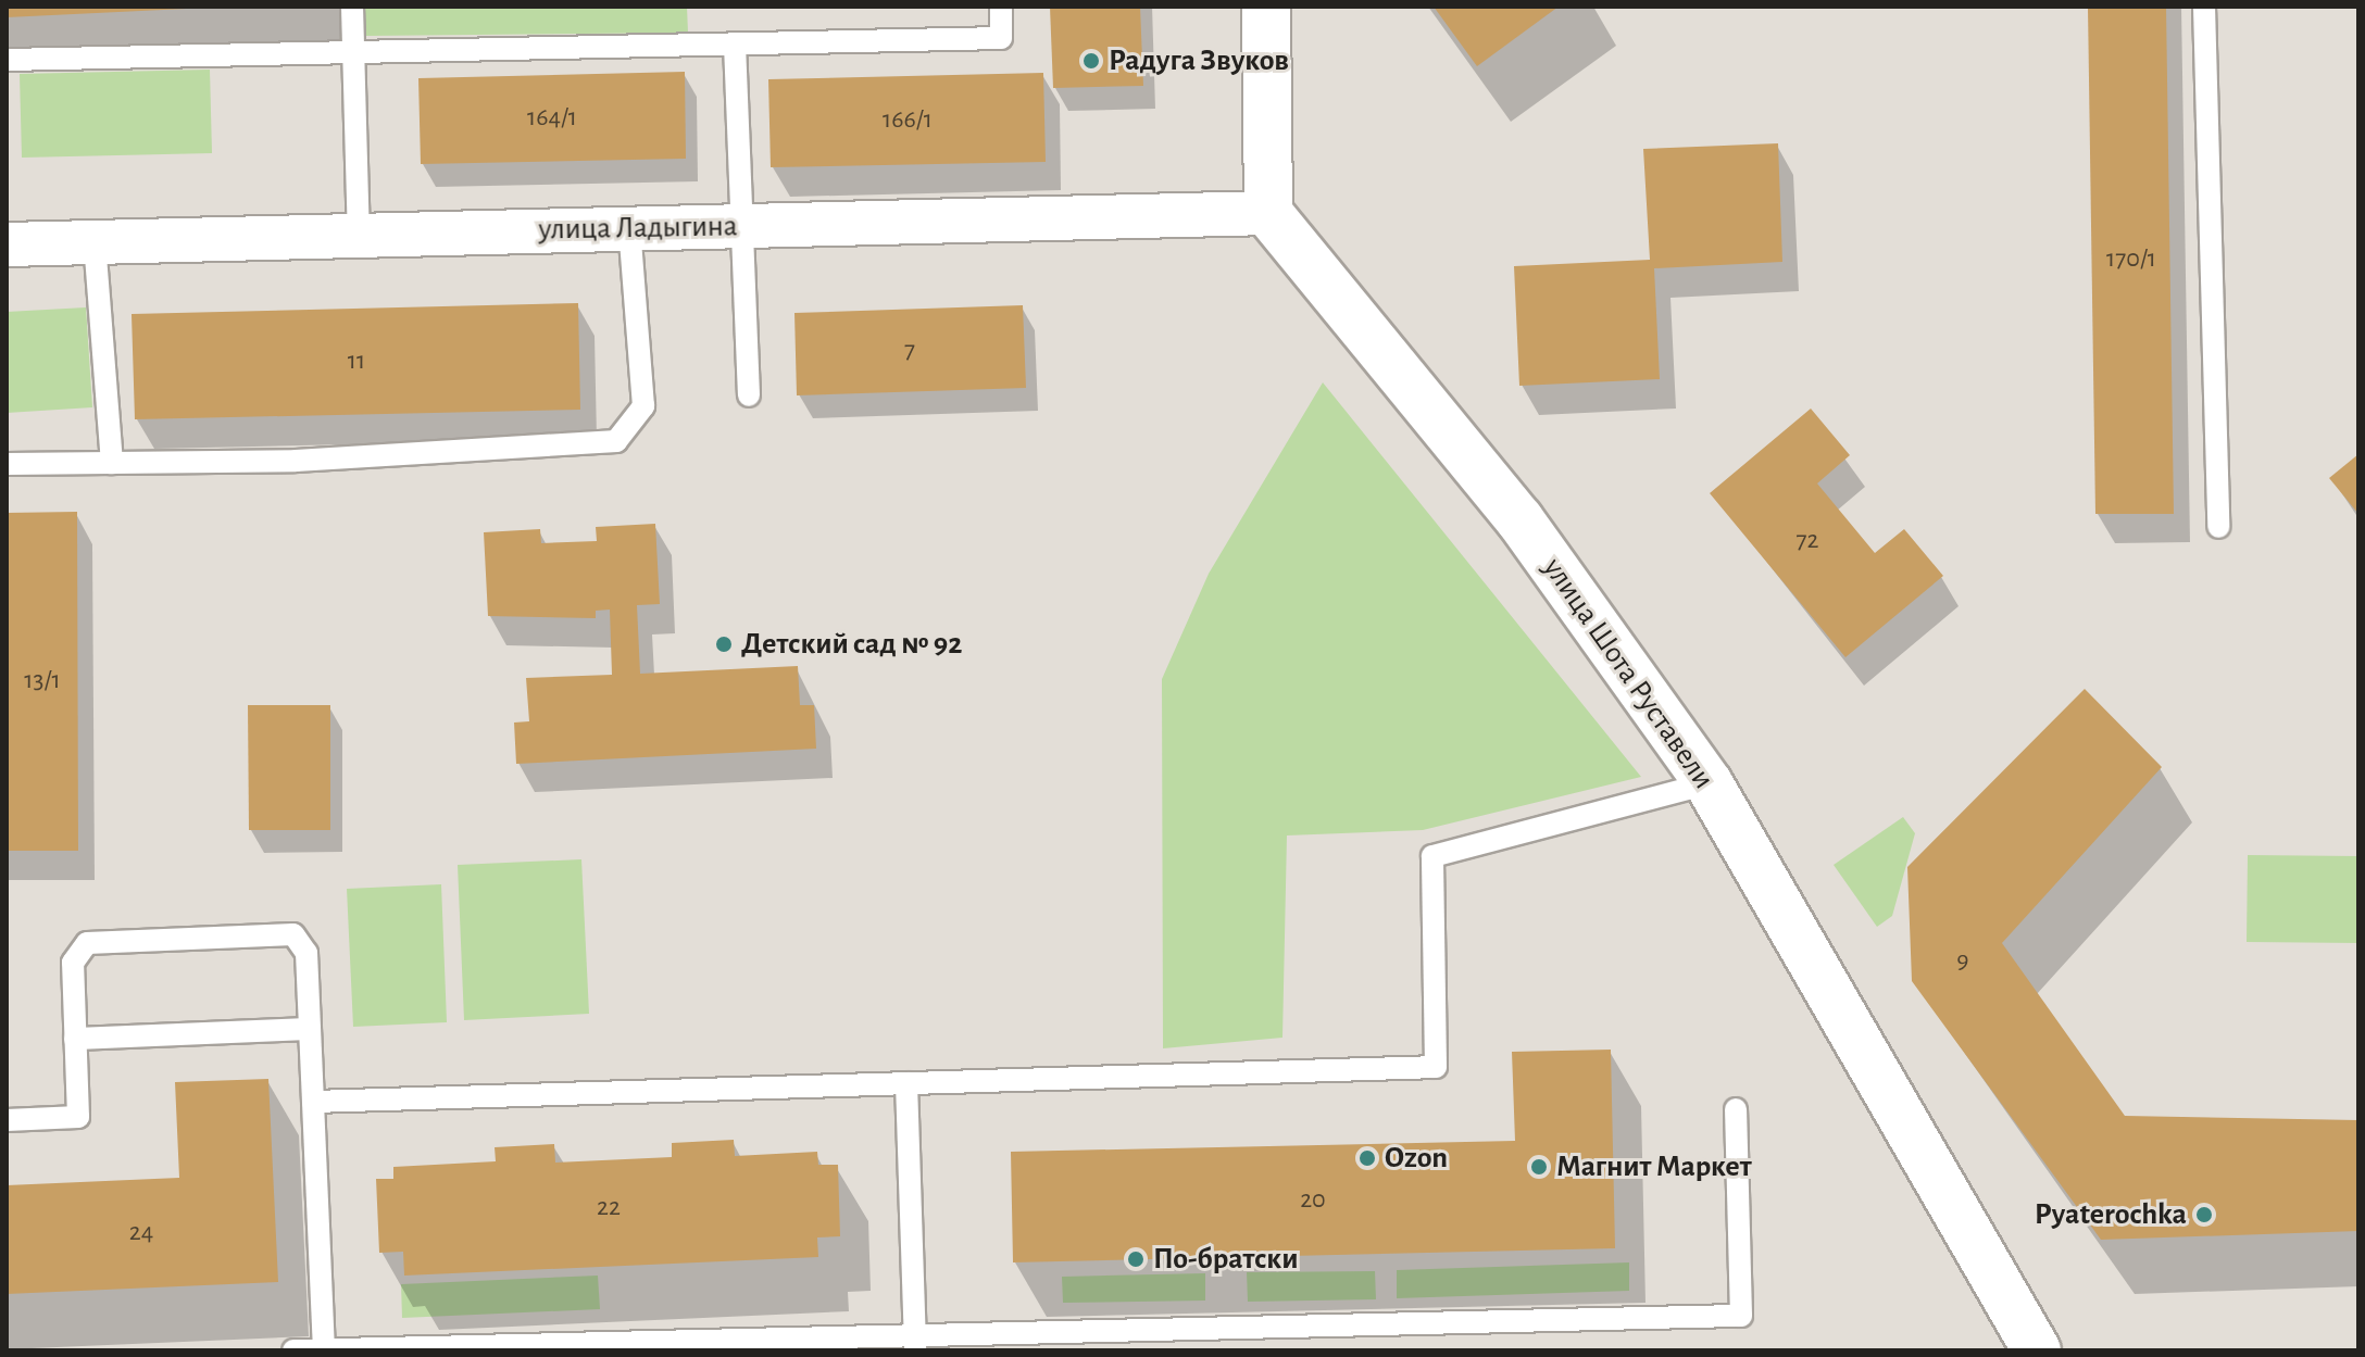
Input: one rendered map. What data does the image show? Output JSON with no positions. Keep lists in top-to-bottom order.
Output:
{
  "streets": {
    "street": ["улица Ладыгина", "улица Шота Руставели"]
  },
  "crossings": [
    ["улица Ладыгина", "улица Шота Руставели"]
  ],
  "places": [
    "Радуга Звуков",
    "Детский сад № 92",
    "Ozon",
    "Магнит Маркет",
    "Pyaterochka",
    "По-братски"
  ],
  "house_numbers": [
    "164/1",
    "166/1",
    "170/1",
    "7",
    "11",
    "72",
    "13/1",
    "9",
    "20",
    "22",
    "24"
  ]
}
